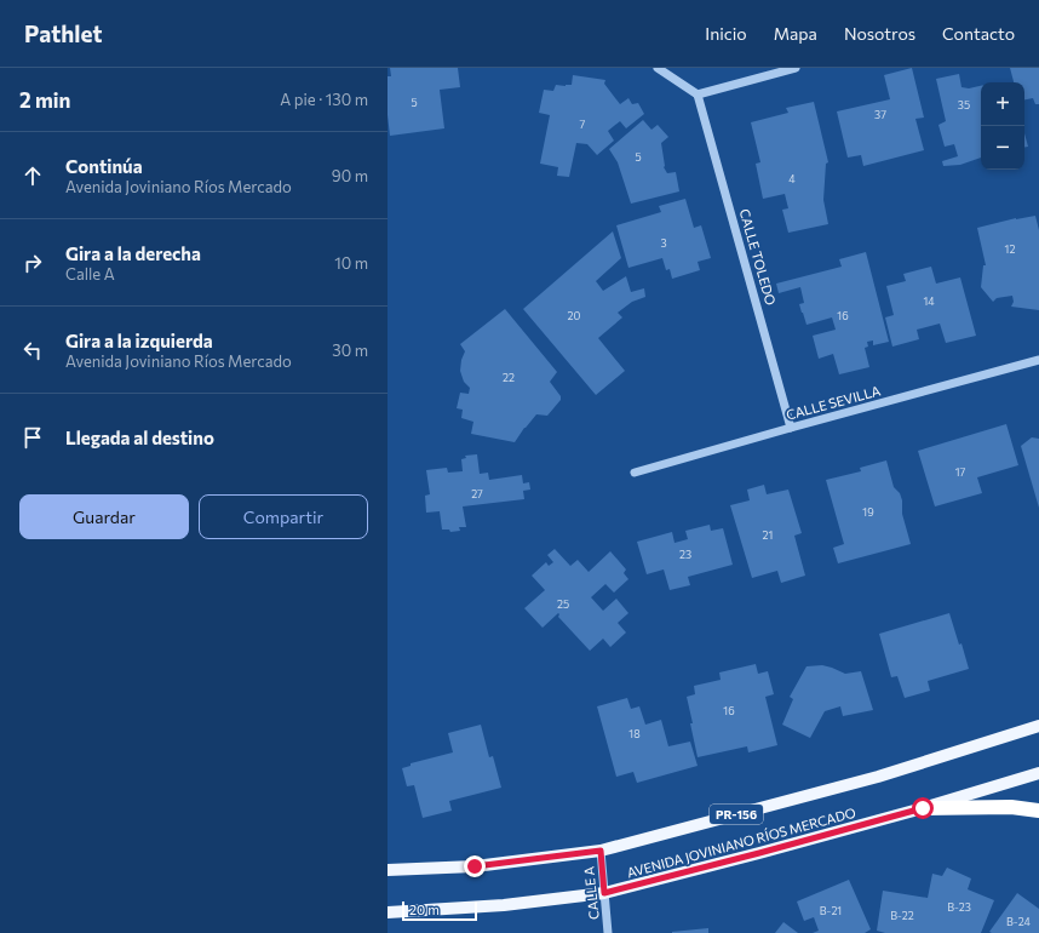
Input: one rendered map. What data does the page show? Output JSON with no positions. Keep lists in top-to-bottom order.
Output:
{
  "streets": {
    "main road": ["PR-156", "AVENIDA JOVINIANO RÍOS MERCADO"],
    "street": ["CALLE TOLEDO", "CALLE SEVILLA", "CALLE A"]
  },
  "crossings": [
    ["CALLE TOLEDO", "CALLE SEVILLA"],
    ["AVENIDA JOVINIANO RÍOS MERCADO", "CALLE A"]
  ],
  "house_numbers": [
    "5",
    "35",
    "37",
    "7",
    "5",
    "4",
    "3",
    "12",
    "14",
    "20",
    "16",
    "22",
    "17",
    "27",
    "19",
    "21",
    "23",
    "25",
    "16",
    "18",
    "B-23",
    "B-21",
    "B-22",
    "B-24"
  ],
  "scale_bar": "20 m",
  "page": {
    "header": "Pathlet",
    "nav": [
      "Inicio",
      "Mapa",
      "Nosotros",
      "Contacto"
    ],
    "heading": ["2 min", "A pie · 130 m"],
    "map_buttons": ["+", "−"],
    "list": [
      ["Continúa", "Avenida Joviniano Ríos Mercado", "90 m"],
      ["Gira a la derecha", "Calle A", "10 m"],
      ["Gira a la izquierda", "Avenida Joviniano Ríos Mercado", "30 m"],
      "Llegada al destino"
    ],
    "buttons": ["Guardar", "Compartir"],
    "scale": "20 m"
  }
}
